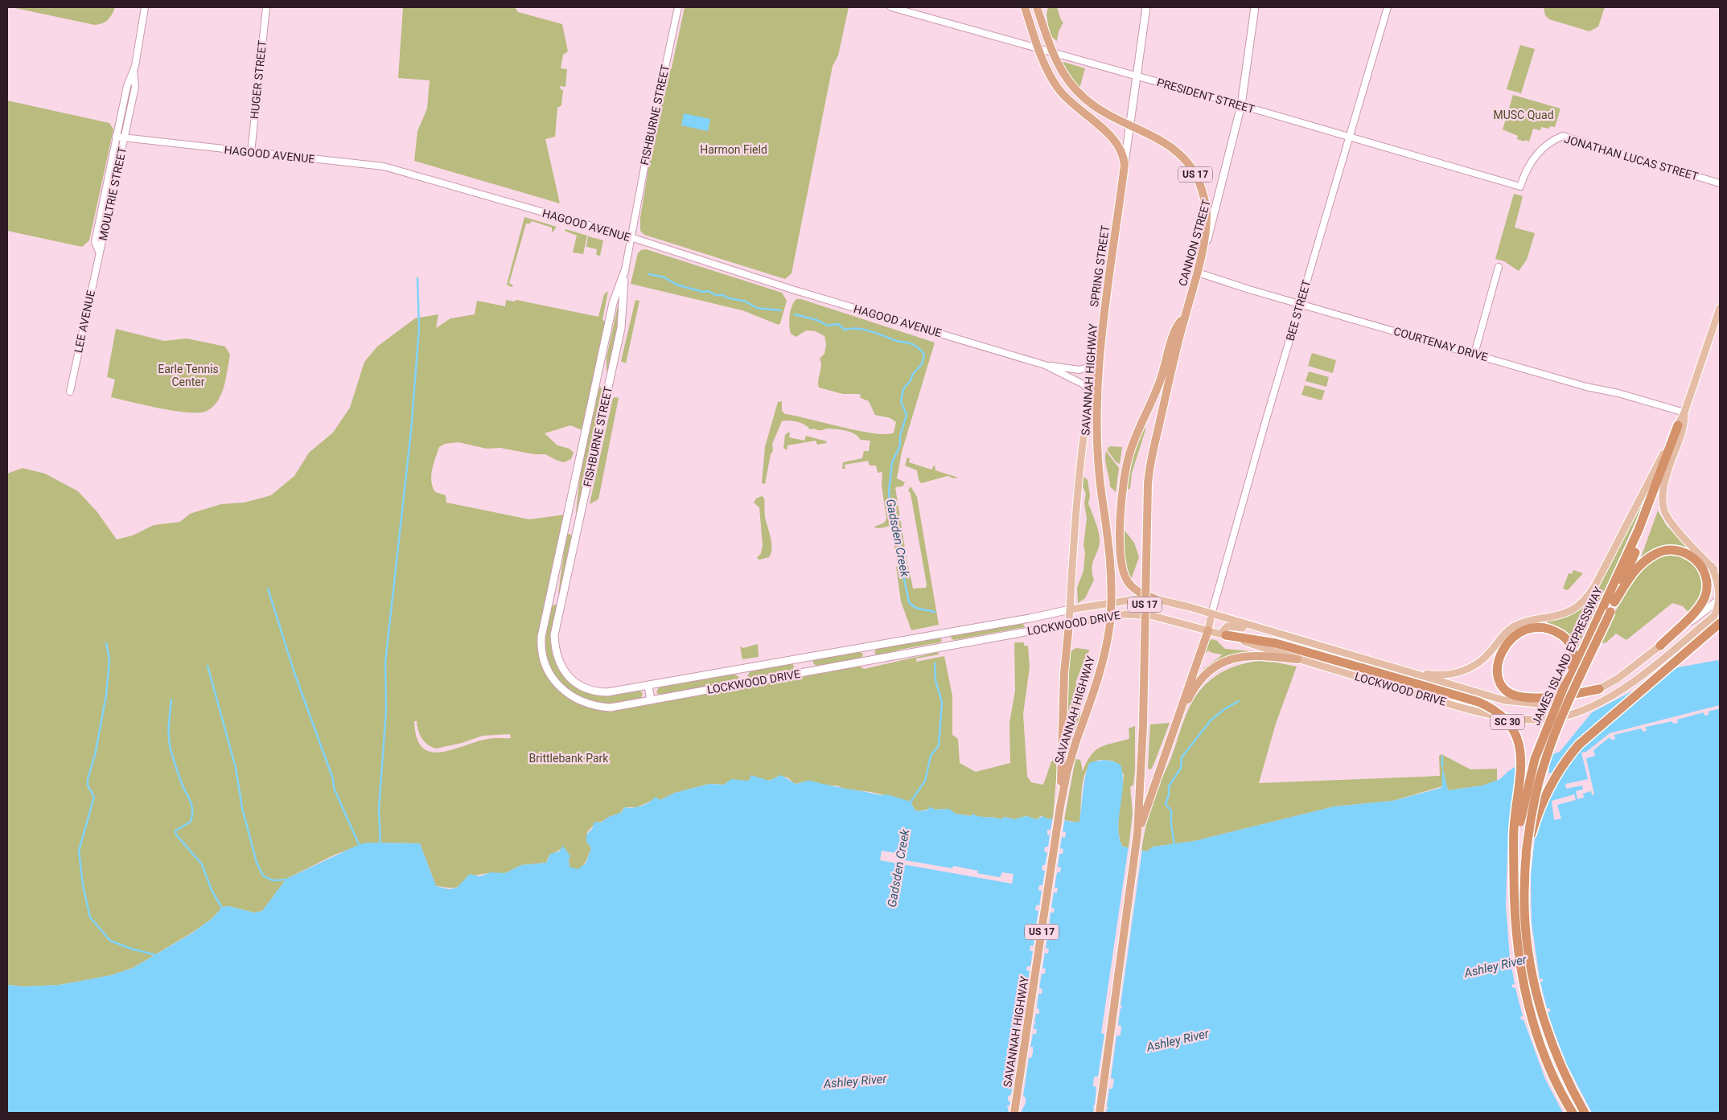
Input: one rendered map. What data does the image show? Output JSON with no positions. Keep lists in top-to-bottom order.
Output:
{
  "streets": {
    "highway": [
      "US 17",
      "CANNON STREET",
      "SPRING STREET",
      "SAVANNAH HIGHWAY",
      "JAMES ISLAND EXPRESSWAY",
      "SC 30"
    ],
    "main road": ["FISHBURNE STREET", "LOCKWOOD DRIVE"],
    "street": [
      "HUGER STREET",
      "PRESIDENT STREET",
      "HAGOOD AVENUE",
      "JONATHAN LUCAS STREET",
      "MOULTRIE STREET",
      "BEE STREET",
      "LEE AVENUE",
      "COURTENAY DRIVE"
    ]
  },
  "crossings": [
    ["HUGER STREET", "HAGOOD AVENUE"],
    ["PRESIDENT STREET", "JONATHAN LUCAS STREET"],
    ["PRESIDENT STREET", "US 17"],
    ["PRESIDENT STREET", "CANNON STREET"],
    ["PRESIDENT STREET", "SPRING STREET"],
    ["PRESIDENT STREET", "BEE STREET"],
    ["FISHBURNE STREET", "HAGOOD AVENUE"],
    ["FISHBURNE STREET", "LOCKWOOD DRIVE"],
    ["HAGOOD AVENUE", "MOULTRIE STREET"],
    ["HAGOOD AVENUE", "SPRING STREET"],
    ["US 17", "CANNON STREET"],
    ["US 17", "SPRING STREET"],
    ["MOULTRIE STREET", "LEE AVENUE"],
    ["CANNON STREET", "COURTENAY DRIVE"],
    ["SPRING STREET", "SAVANNAH HIGHWAY"],
    ["SPRING STREET", "LOCKWOOD DRIVE"],
    ["BEE STREET", "COURTENAY DRIVE"],
    ["BEE STREET", "LOCKWOOD DRIVE"],
    ["LOCKWOOD DRIVE", "SC 30"],
    ["JAMES ISLAND EXPRESSWAY", "SC 30"]
  ],
  "water": ["Gadsden Creek", "Ashley River"],
  "parks": [
    "MUSC Quad",
    "Harmon Field",
    "Earle Tennis Center",
    "Brittlebank Park"
  ]
}
